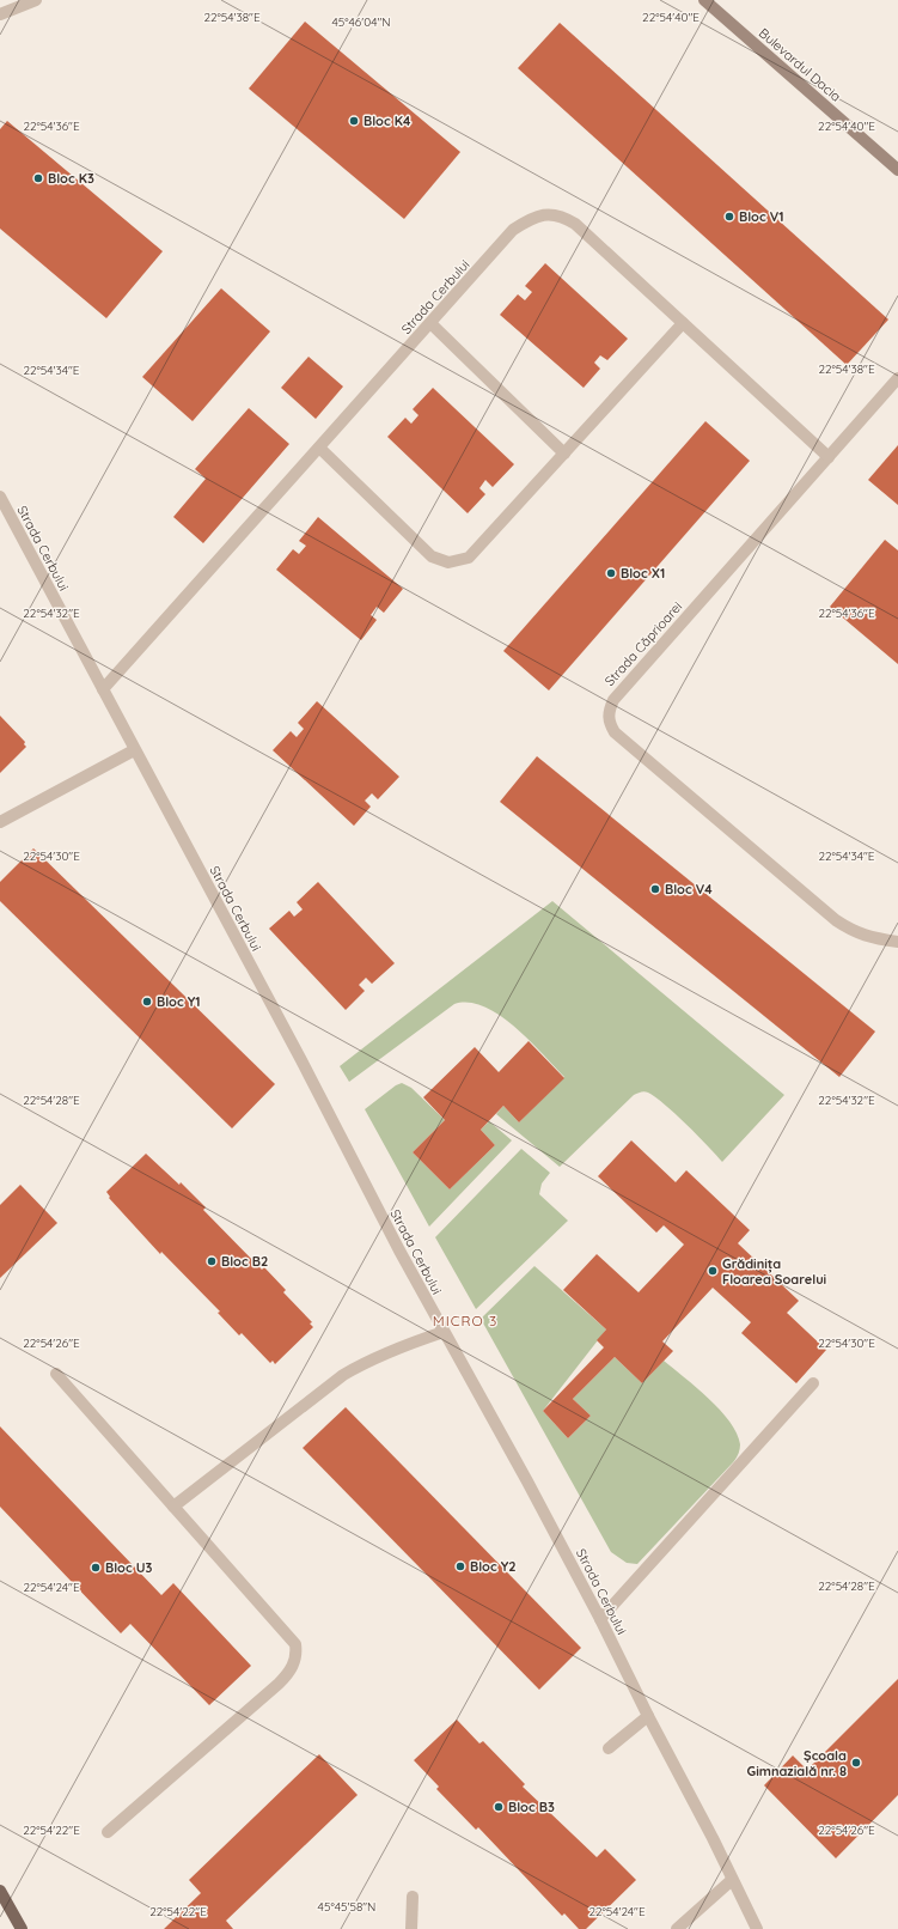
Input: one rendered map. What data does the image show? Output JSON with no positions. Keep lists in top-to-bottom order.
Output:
{
  "streets": {
    "main road": ["Bulevardul Dacia"],
    "street": ["Strada Cerbului", "Strada Căprioarei"]
  },
  "crossings": [
    ["Strada Cerbului", "Strada Căprioarei"]
  ],
  "districts": ["MICRO 3"],
  "places": [
    "Bloc K4",
    "Bloc K3",
    "Bloc V1",
    "Bloc X1",
    "Bloc V4",
    "Bloc Y1",
    "Bloc B2",
    "Grădinița Floarea Soarelui",
    "Bloc Y2",
    "Bloc U3",
    "Școala Gimnazială nr. 8",
    "Bloc B3"
  ],
  "coordinates": [
    "22°54'38\"E",
    "22°54'40\"E",
    "45°46'04\"N",
    "22°54'36\"E",
    "22°54'34\"E",
    "22°54'32\"E",
    "22°54'30\"E",
    "22°54'28\"E",
    "22°54'26\"E",
    "22°54'24\"E",
    "22°54'22\"E",
    "45°45'58\"N"
  ]
}
